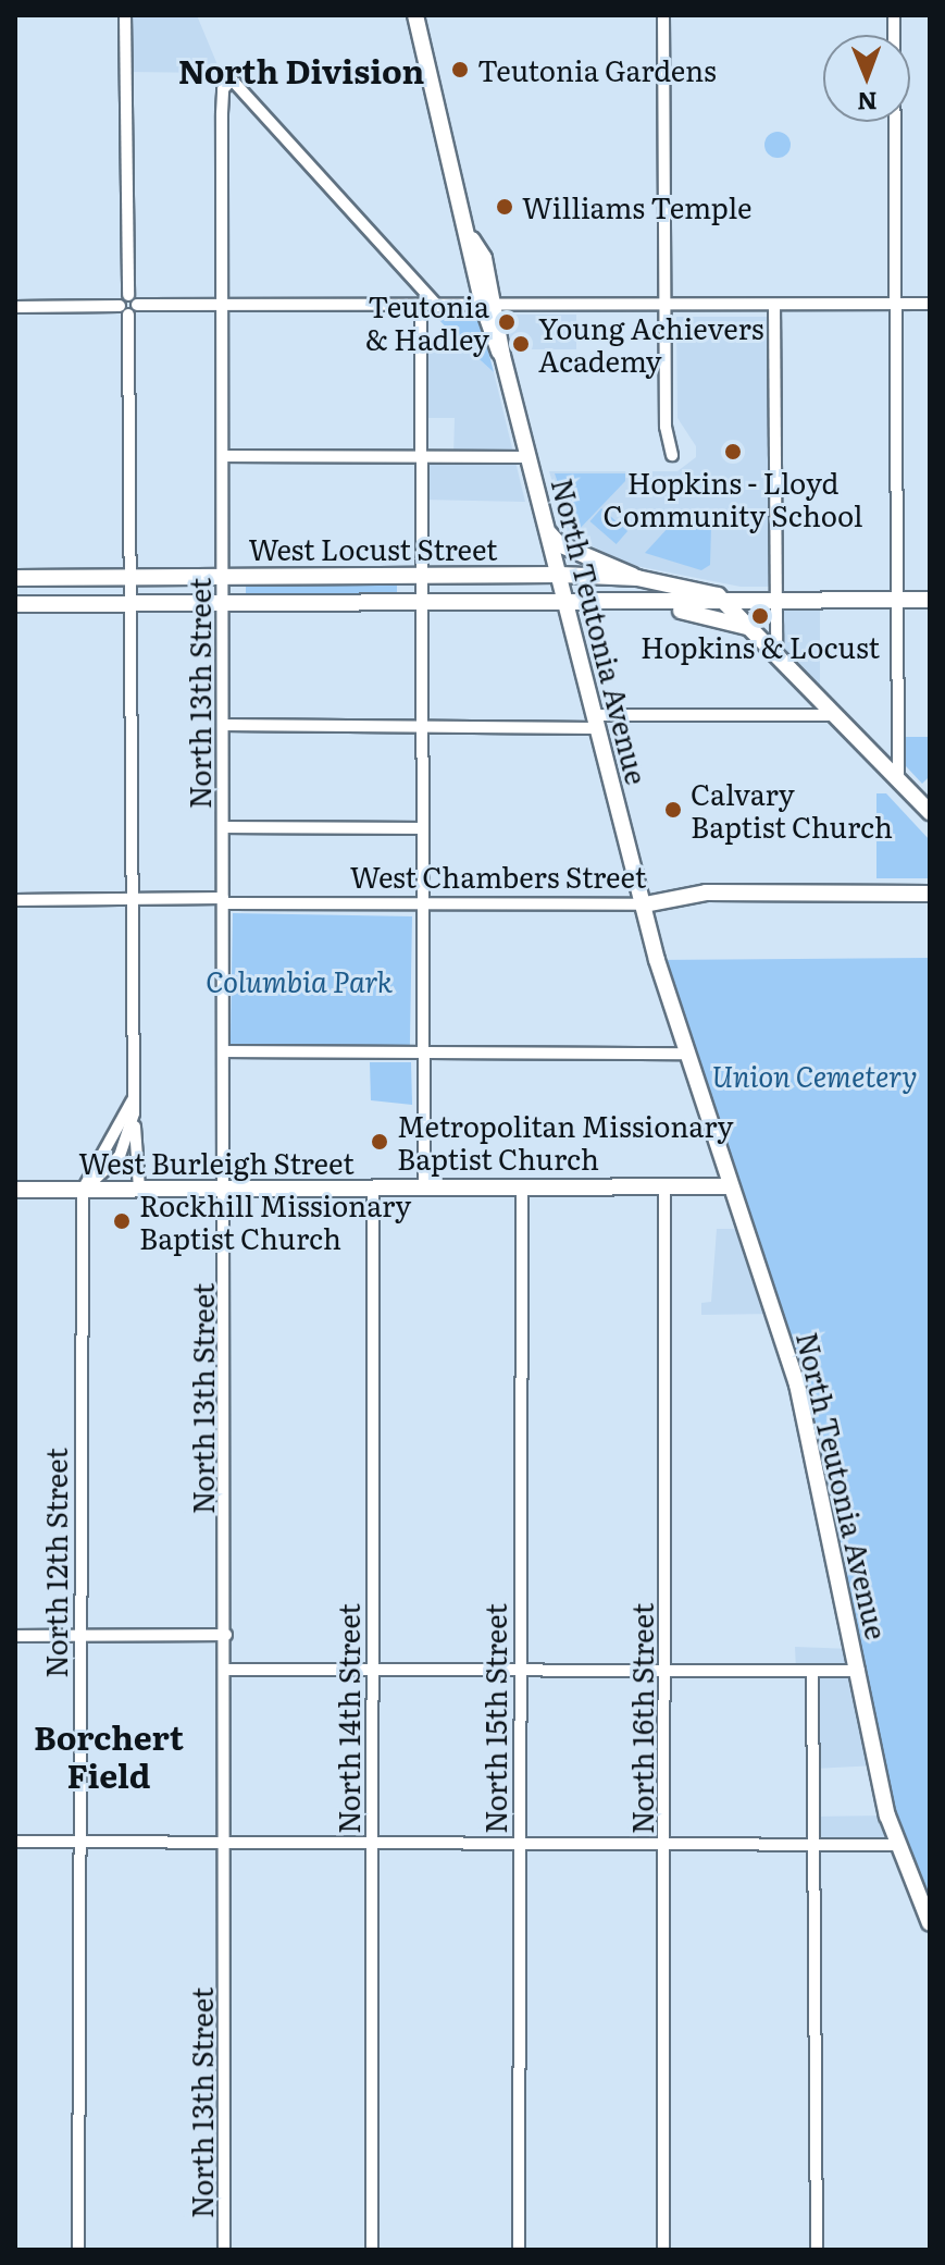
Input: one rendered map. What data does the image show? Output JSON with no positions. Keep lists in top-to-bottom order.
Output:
{
  "streets": {
    "main road": [
      "West Locust Street",
      "North Teutonia Avenue",
      "West Chambers Street",
      "West Burleigh Street"
    ],
    "street": [
      "North 13th Street",
      "North 12th Street",
      "North 14th Street",
      "North 15th Street",
      "North 16th Street"
    ]
  },
  "crossings": [
    ["West Locust Street", "North Teutonia Avenue"],
    ["West Locust Street", "North 13th Street"],
    ["West Locust Street", "North 12th Street"],
    ["North Teutonia Avenue", "West Chambers Street"],
    ["North Teutonia Avenue", "West Burleigh Street"],
    ["North 13th Street", "West Chambers Street"],
    ["North 13th Street", "West Burleigh Street"],
    ["West Chambers Street", "North 12th Street"],
    ["West Burleigh Street", "North 12th Street"],
    ["West Burleigh Street", "North 14th Street"],
    ["West Burleigh Street", "North 15th Street"],
    ["West Burleigh Street", "North 16th Street"]
  ],
  "districts": ["North Division", "Borchert Field"],
  "parks": ["Columbia Park", "Union Cemetery"],
  "places": [
    "Teutonia Gardens",
    "Williams Temple",
    "Teutonia & Hadley",
    "Young Achievers Academy",
    "Hopkins - Lloyd Community School",
    "Hopkins & Locust",
    "Calvary Baptist Church",
    "Metropolitan Missionary Baptist Church",
    "Rockhill Missionary Baptist Church"
  ],
  "north": "bottom"
}
